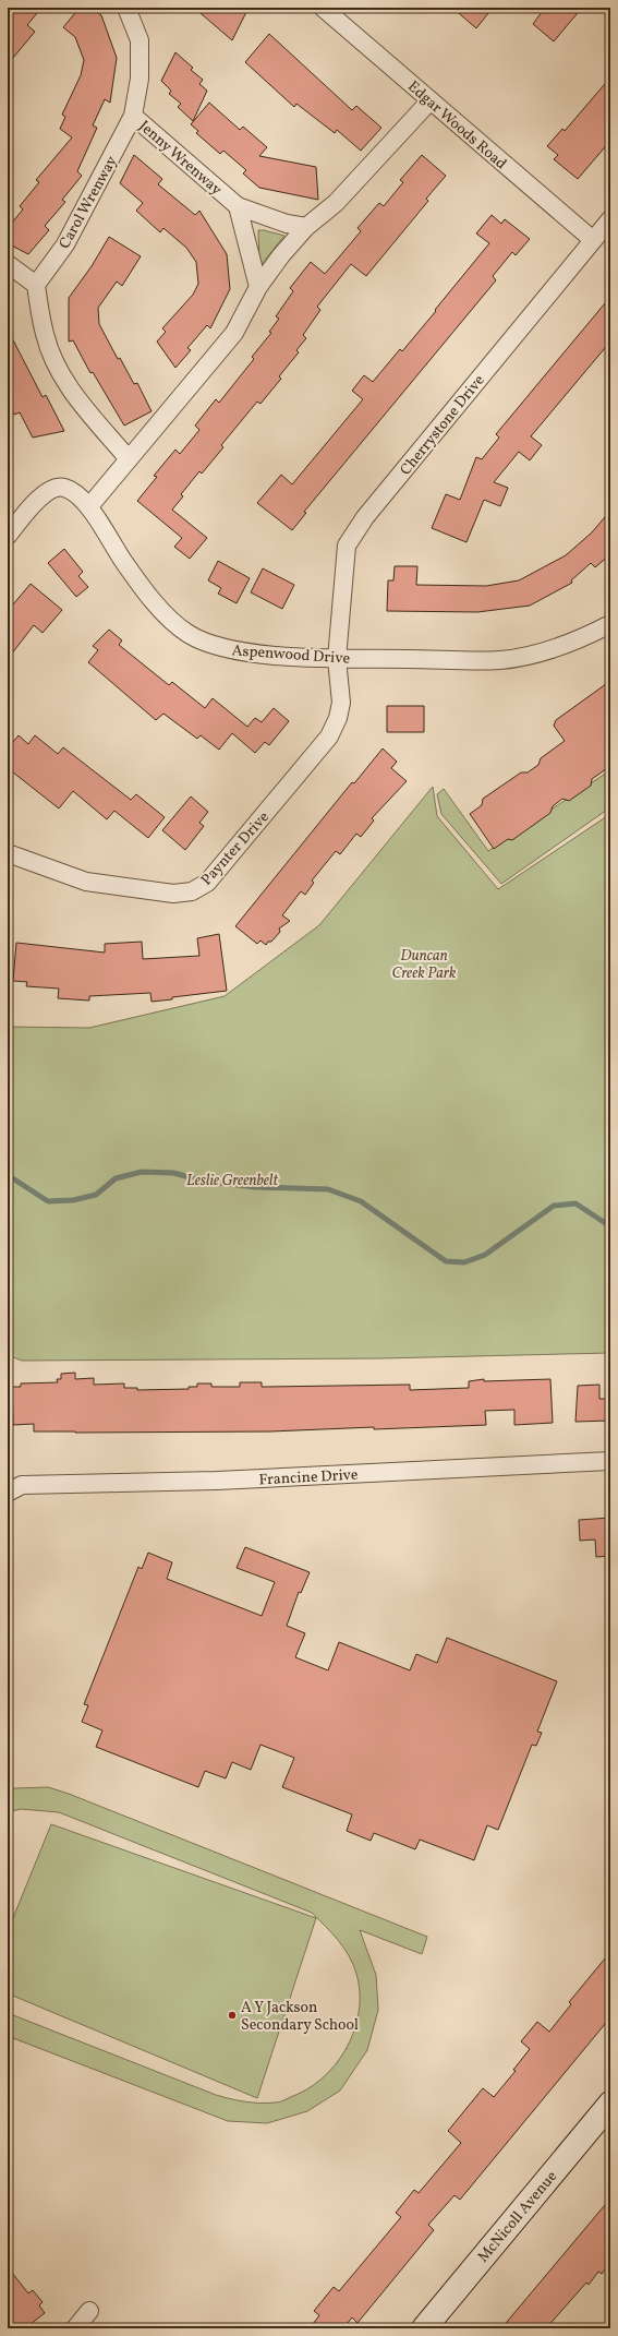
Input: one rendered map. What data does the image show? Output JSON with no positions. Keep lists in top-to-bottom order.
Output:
{
  "streets": {
    "street": [
      "Edgar Woods Road",
      "Jenny Wrenway",
      "Carol Wrenway",
      "Cherrystone Drive",
      "Aspenwood Drive",
      "Paynter Drive",
      "Francine Drive",
      "McNicoll Avenue"
    ]
  },
  "crossings": [
    ["Edgar Woods Road", "Cherrystone Drive"],
    ["Jenny Wrenway", "Carol Wrenway"],
    ["Cherrystone Drive", "Aspenwood Drive"],
    ["Cherrystone Drive", "Paynter Drive"],
    ["Aspenwood Drive", "Paynter Drive"]
  ],
  "parks": ["Duncan Creek Park", "Leslie Greenbelt"],
  "places": ["A Y Jackson Secondary School"]
}
